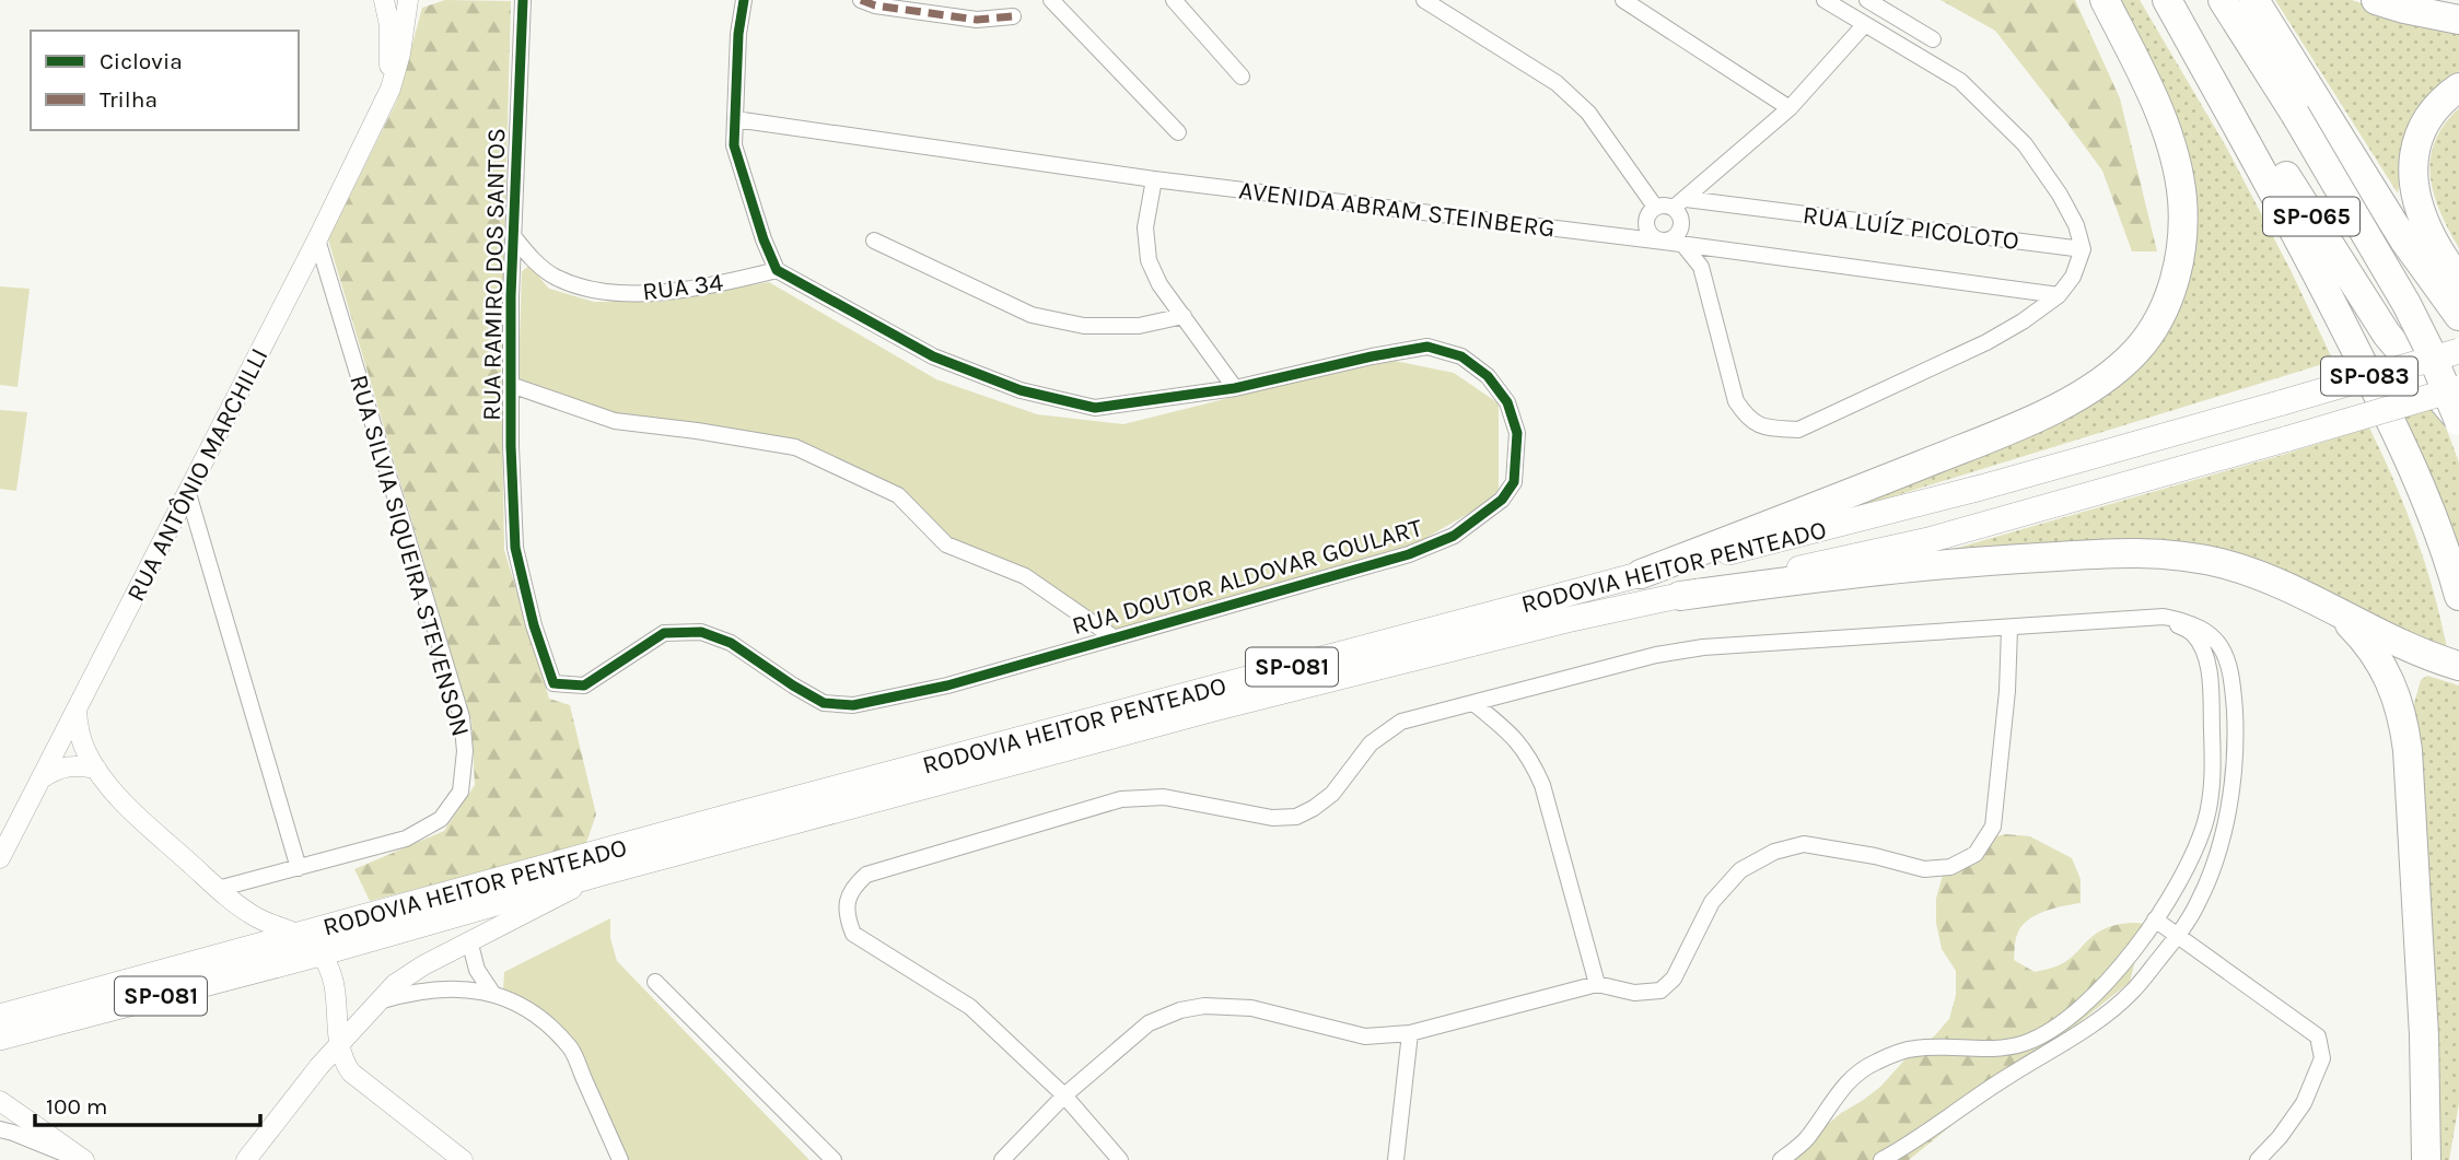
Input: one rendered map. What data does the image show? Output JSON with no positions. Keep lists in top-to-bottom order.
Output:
{
  "streets": {
    "highway": ["SP-065", "SP-083"],
    "main road": ["RODOVIA HEITOR PENTEADO", "SP-081"],
    "street": [
      "AVENIDA ABRAM STEINBERG",
      "RUA LUÍZ PICOLOTO",
      "RUA RAMIRO DOS SANTOS",
      "RUA 34",
      "RUA ANTÔNIO MARCHILLI",
      "RUA SILVIA SIQUEIRA STEVENSON",
      "RUA DOUTOR ALDOVAR GOULART"
    ]
  },
  "crossings": [
    ["AVENIDA ABRAM STEINBERG", "RUA LUÍZ PICOLOTO"],
    ["SP-065", "SP-083"],
    ["RUA RAMIRO DOS SANTOS", "RUA 34"],
    ["RUA RAMIRO DOS SANTOS", "RUA DOUTOR ALDOVAR GOULART"],
    ["RUA 34", "RUA DOUTOR ALDOVAR GOULART"],
    ["RUA ANTÔNIO MARCHILLI", "RUA SILVIA SIQUEIRA STEVENSON"]
  ],
  "legend": ["Ciclovia", "Trilha"],
  "scale_bar": "100 m"
}
